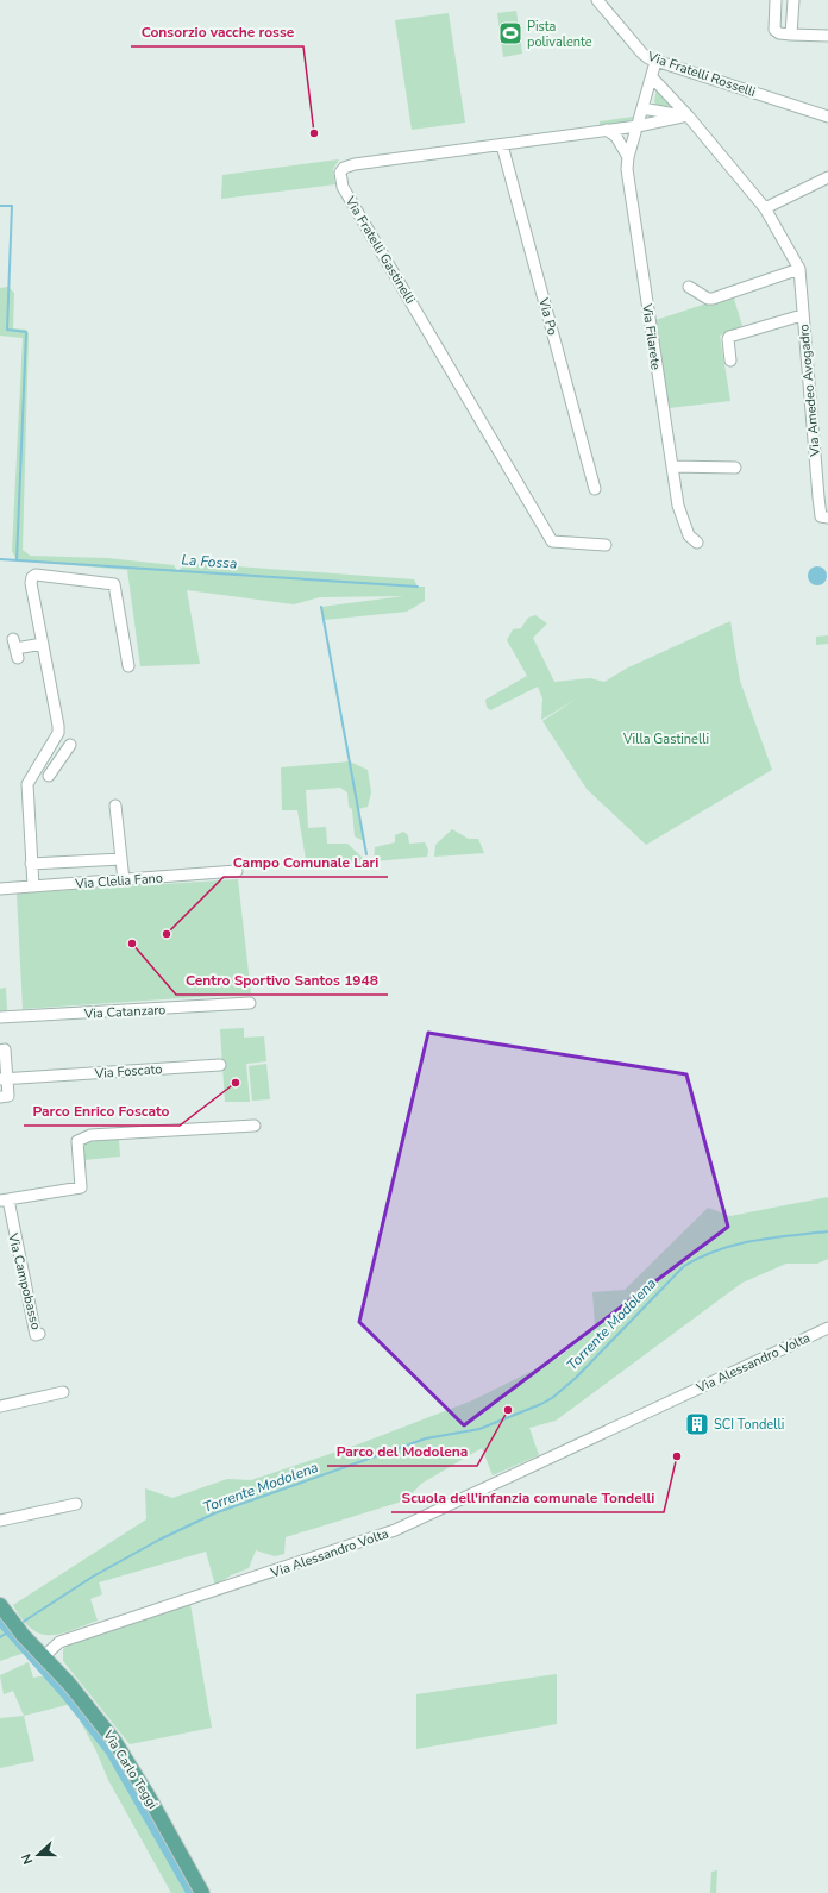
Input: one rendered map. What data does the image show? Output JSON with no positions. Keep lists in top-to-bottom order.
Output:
{
  "streets": {
    "main road": ["Via Carlo Teggi"],
    "street": [
      "Via Fratelli Rosselli",
      "Via Fratelli Gastinelli",
      "Via Po",
      "Via Filarete",
      "Via Amedeo Avogadro",
      "Via Clelia Fano",
      "Via Catanzaro",
      "Via Foscato",
      "Via Campobasso",
      "Via Alessandro Volta"
    ]
  },
  "crossings": [
    ["Via Fratelli Gastinelli", "Via Po"],
    ["Via Fratelli Gastinelli", "Via Filarete"],
    ["Via Fratelli Gastinelli", "Via Amedeo Avogadro"],
    ["Via Alessandro Volta", "Via Carlo Teggi"]
  ],
  "water": ["La Fossa", "Torrente Modolena"],
  "parks": ["Villa Gastinelli"],
  "places": {
    "sports": ["Pista polivalente"],
    "other": [
      "Consorzio vacche rosse",
      "Campo Comunale Lari",
      "Centro Sportivo Santos 1948",
      "Parco Enrico Foscato",
      "Parco del Modolena",
      "Scuola dell'infanzia comunale Tondelli"
    ],
    "building": ["SCI Tondelli"]
  },
  "north": "left"
}
